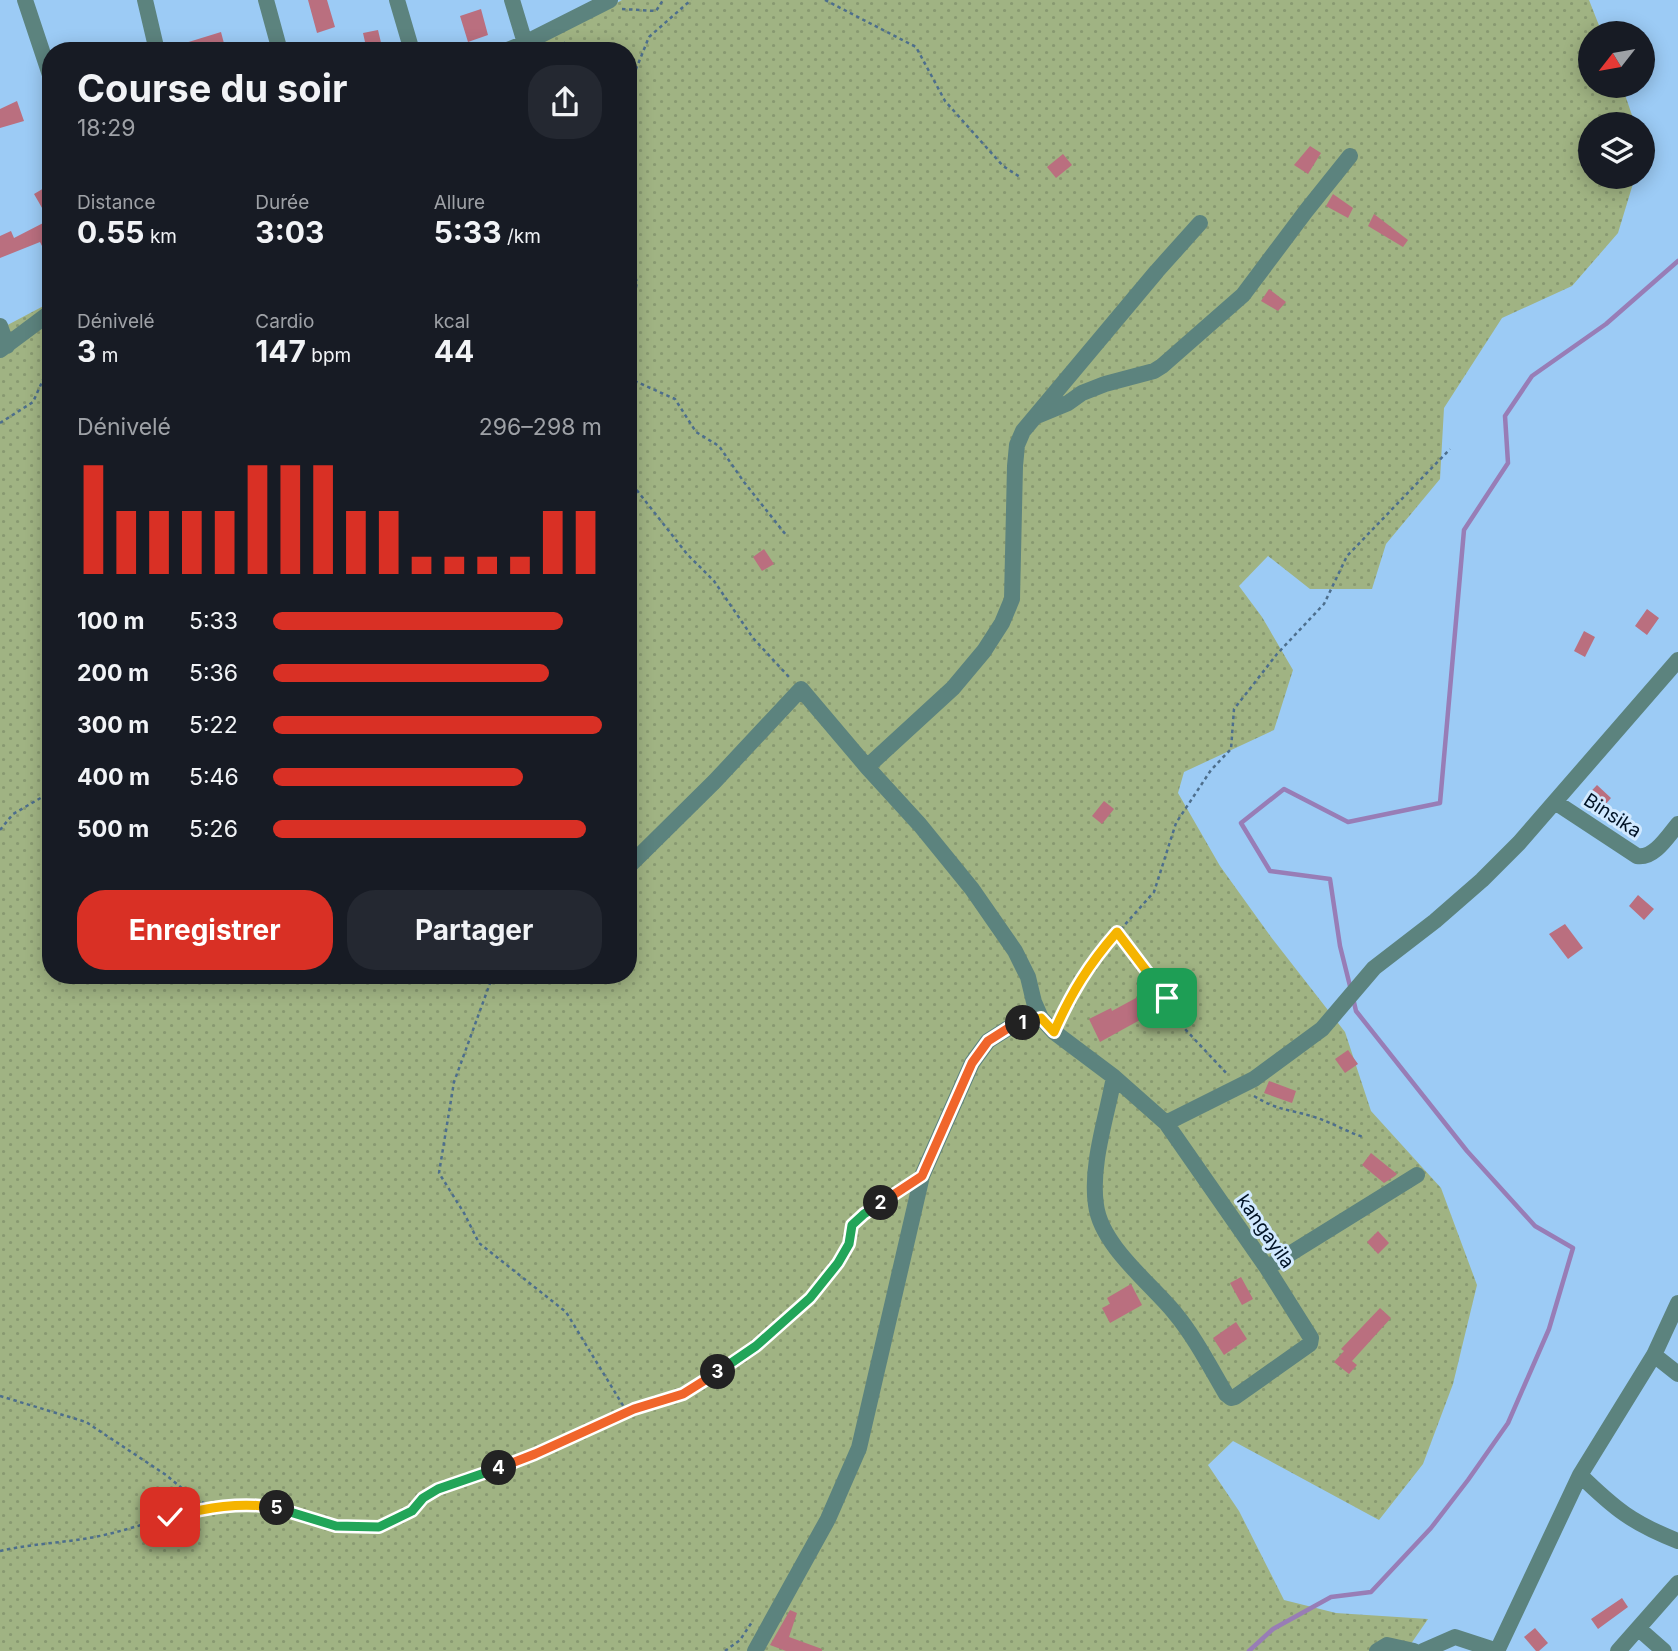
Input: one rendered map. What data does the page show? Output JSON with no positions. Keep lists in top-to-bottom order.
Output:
{
  "streets": {
    "street": ["Binsika", "kangayila"]
  },
  "north": "bottom left",
  "page": {
    "heading": ["Course du soir", "18:29"],
    "stats": [
      ["Distance", "0.55 km"],
      ["Durée", "3:03"],
      ["Allure", "5:33 /km"],
      ["Dénivelé", "3 m"],
      ["Cardio", "147 bpm"],
      ["kcal", "44"]
    ],
    "chart": ["Dénivelé", "296–298 m"],
    "list": [
      {
        "name": "100 m",
        "note": "5:33"
      },
      {
        "name": "200 m",
        "note": "5:36"
      },
      {
        "name": "300 m",
        "note": "5:22"
      },
      {
        "name": "400 m",
        "note": "5:46"
      },
      {
        "name": "500 m",
        "note": "5:26"
      }
    ],
    "buttons": ["Enregistrer", "Partager"],
    "pins": [
      "1",
      "2",
      "3",
      "4",
      "5"
    ]
  }
}
